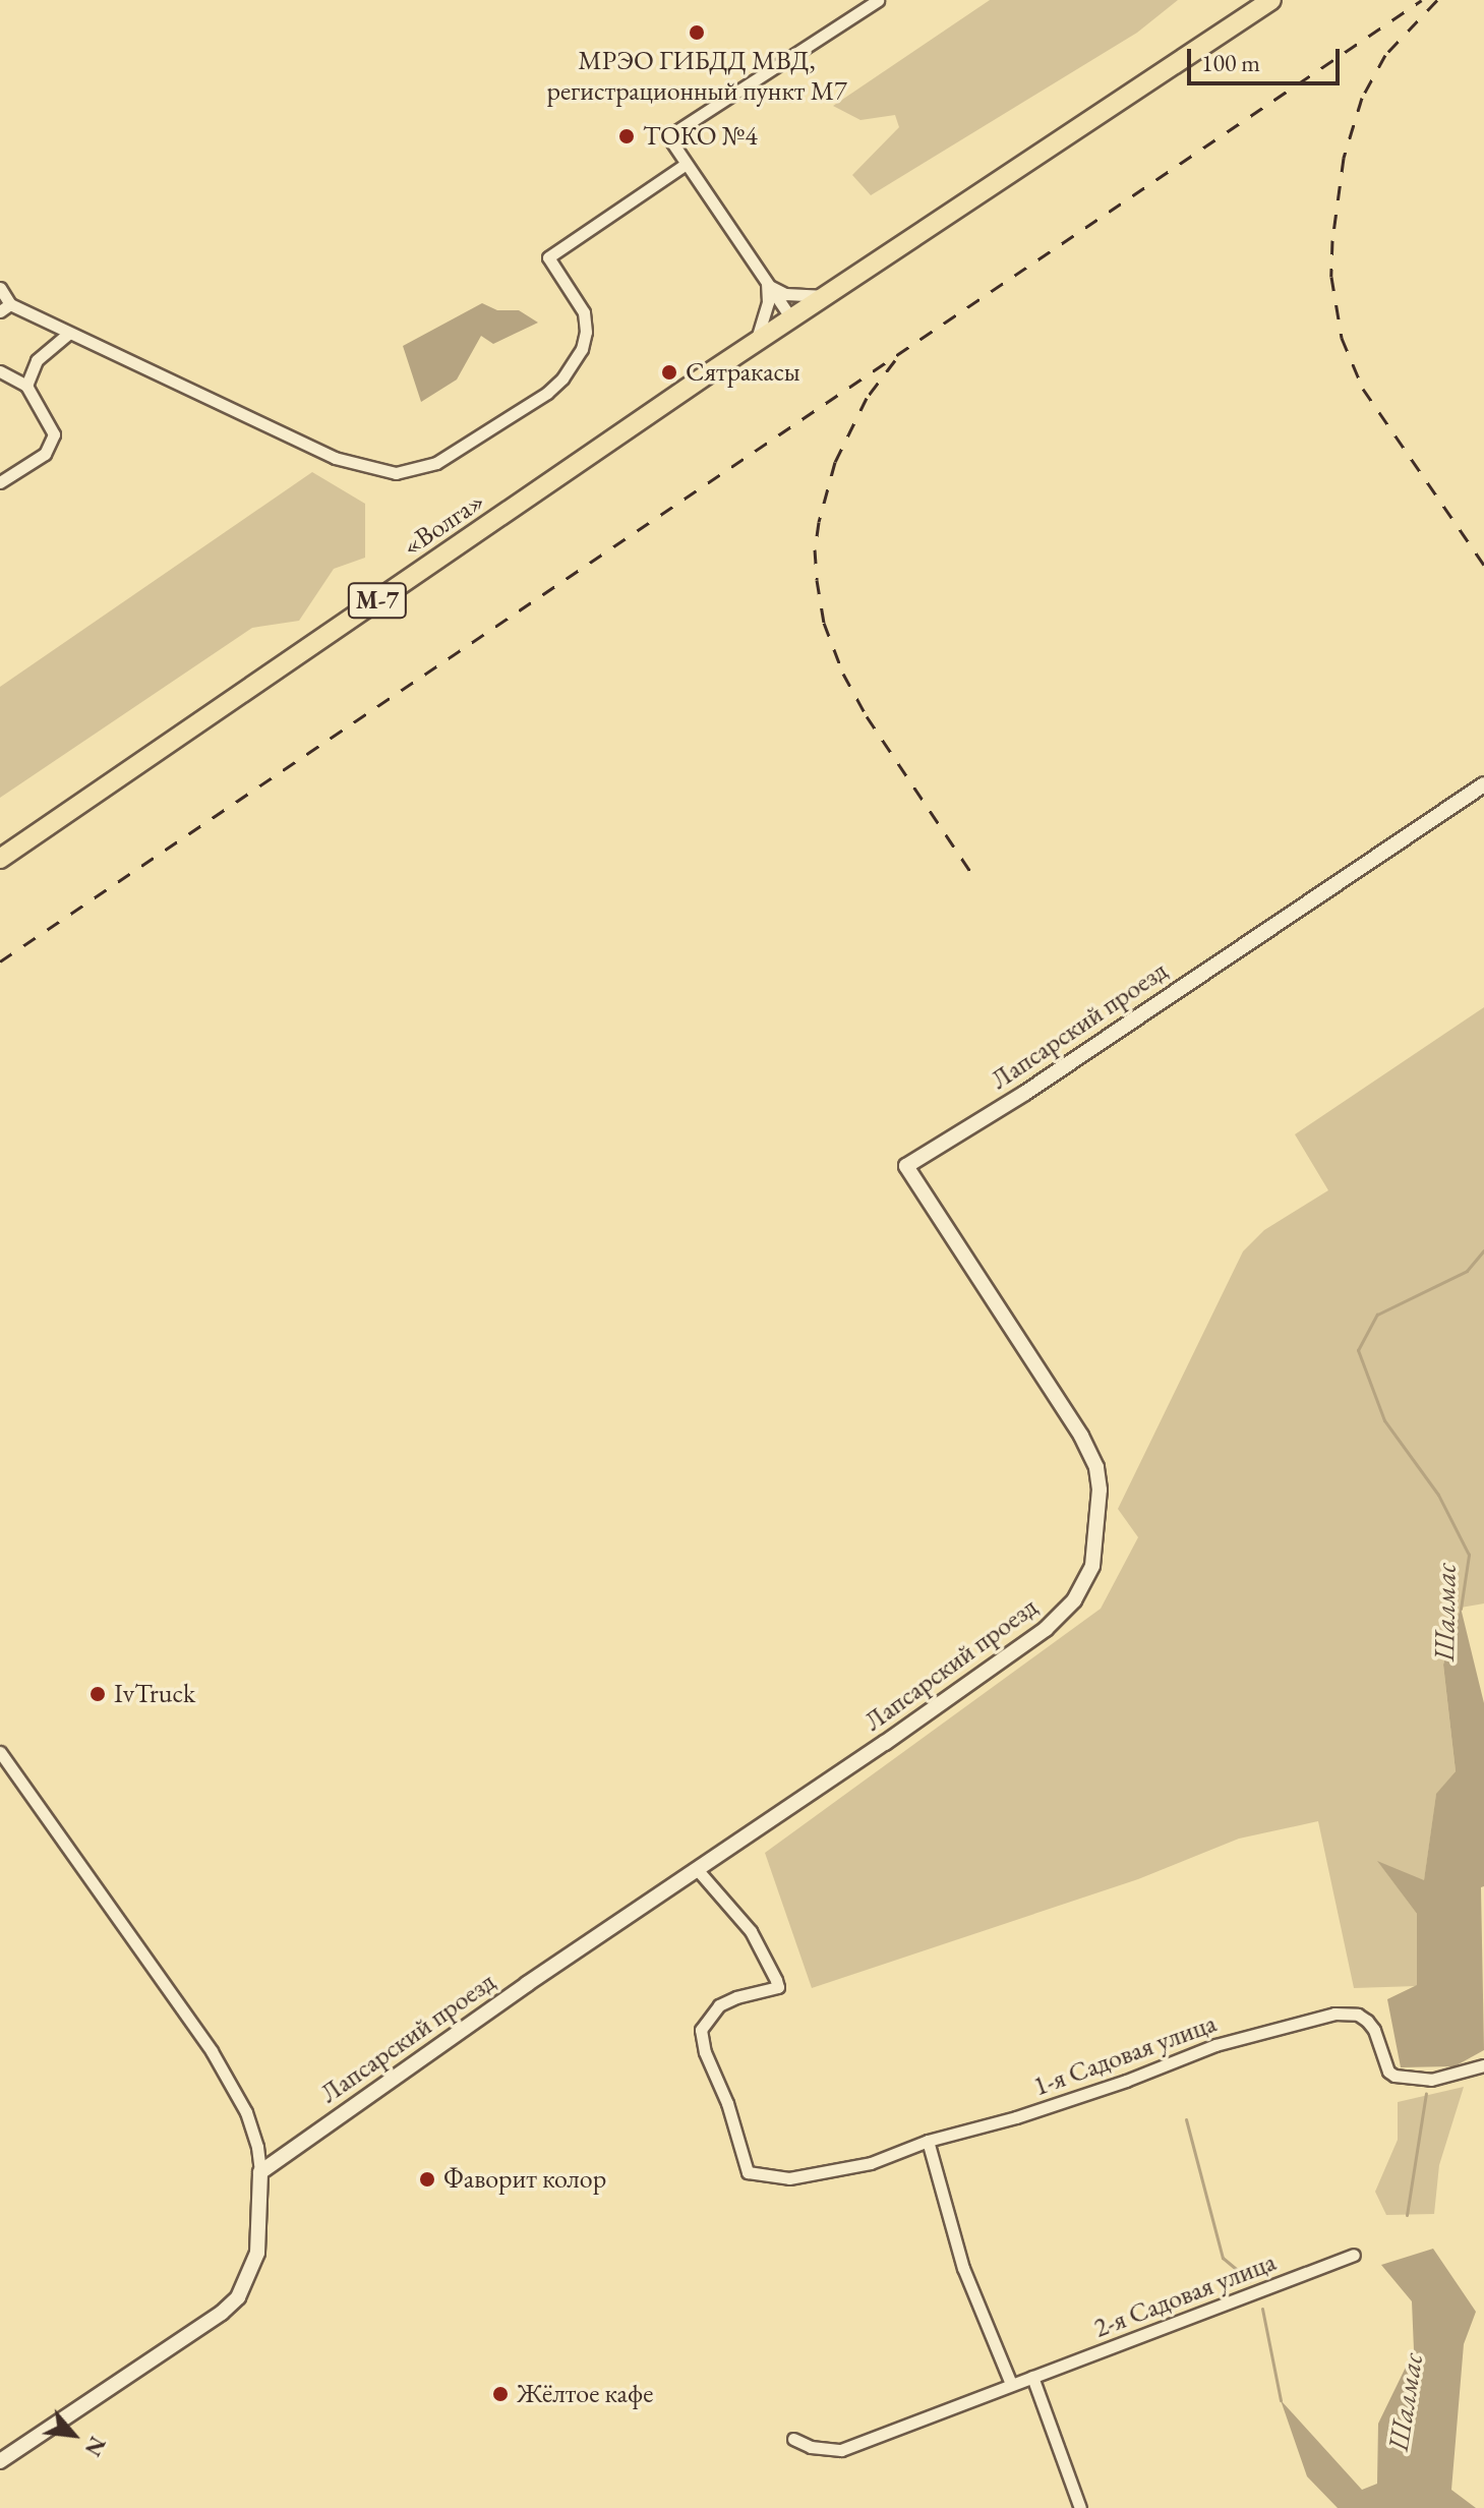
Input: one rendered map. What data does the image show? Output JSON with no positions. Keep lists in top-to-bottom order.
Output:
{
  "streets": {
    "highway": ["«Волга»", "М-7"],
    "street": ["Лапсарский проезд", "1-я Садовая улица", "2-я Садовая улица"]
  },
  "crossings": [
    ["Лапсарский проезд", "1-я Садовая улица"]
  ],
  "water": ["Шалмас"],
  "places": [
    "МРЭО ГИБДД МВД, регистрационный пункт М7",
    "ТОКО №4",
    "Сятракасы",
    "IvTruck",
    "Фаворит колор",
    "Жёлтое кафе"
  ],
  "scale_bar": "100 m",
  "north": "bottom right"
}
